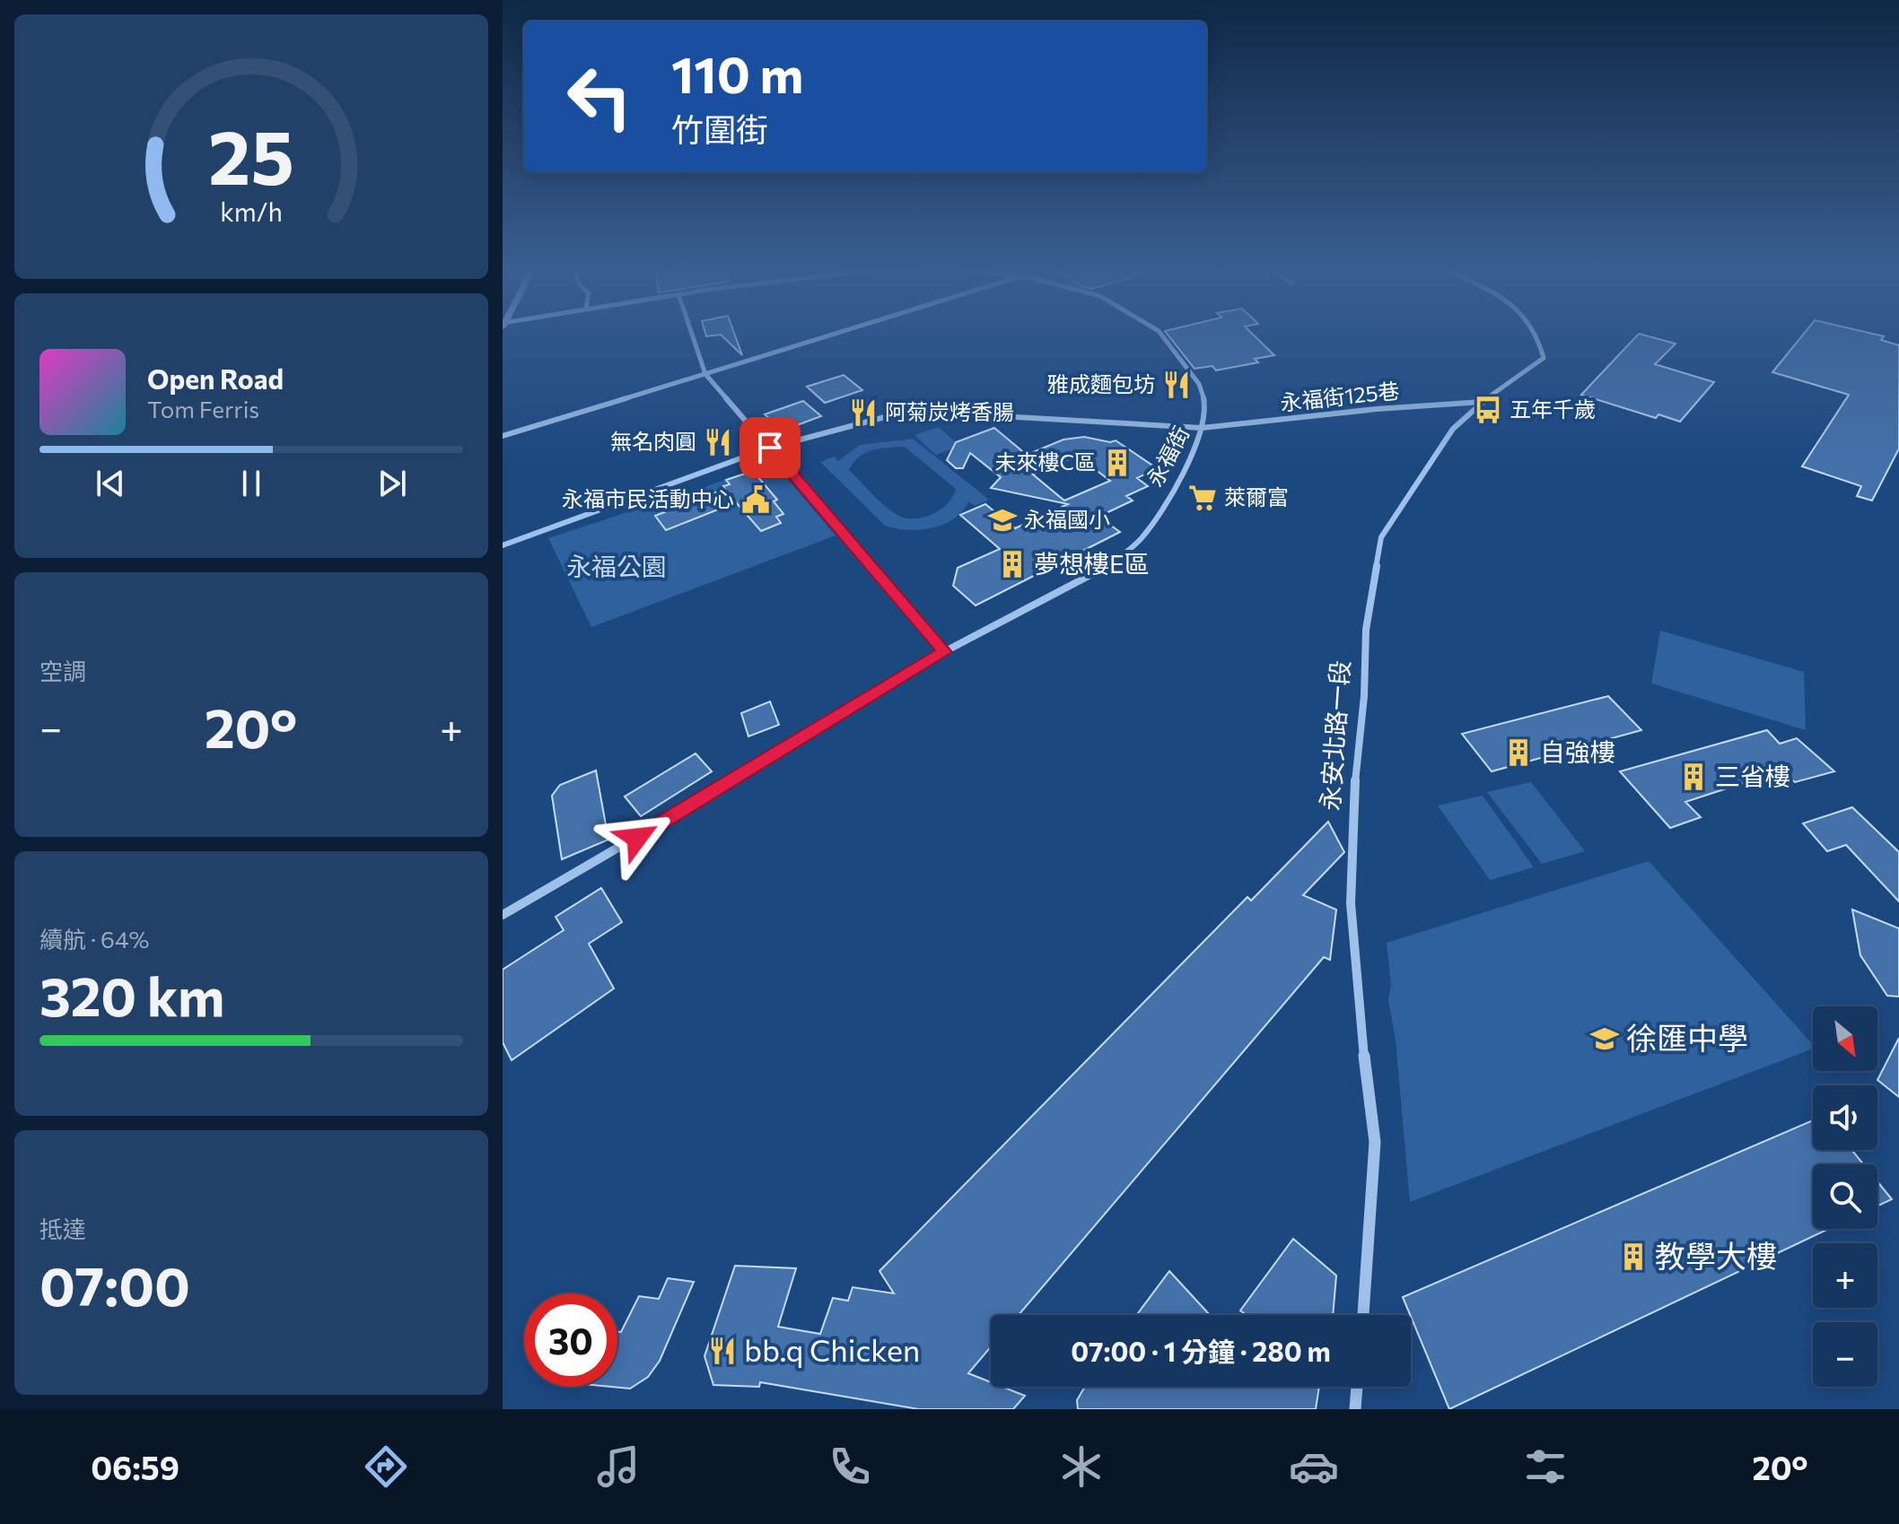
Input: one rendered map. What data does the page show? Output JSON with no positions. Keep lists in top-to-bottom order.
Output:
{
  "streets": {
    "street": ["永福街125巷", "永福街", "永安北路一段"]
  },
  "crossings": [
    ["永福街125巷", "永福街"],
    ["永福街125巷", "永安北路一段"]
  ],
  "parks": ["永福公園"],
  "places": {
    "restaurant": [
      "雅成麵包坊",
      "阿菊炭烤香腸",
      "無名肉圓",
      "bb.q Chicken"
    ],
    "bus stop": ["五年千歲"],
    "building": [
      "未來樓C區",
      "夢想樓E區",
      "自強樓",
      "三省樓",
      "教學大樓"
    ],
    "supermarket": ["萊爾富"],
    "public building": ["永福市民活動中心"],
    "school or university": ["永福國小", "徐匯中學"]
  },
  "north": "bottom right",
  "page": {
    "turn": ["110 m", "竹圍街"],
    "song": ["Open Road", "Tom Ferris"],
    "tile": [
      "空調",
      ["續航 · 64%", "320 km"],
      ["抵達", "07:00"]
    ],
    "heat": ["−", "20°", "+"],
    "map_buttons": ["+", "−"],
    "limit": "30",
    "trip": "07:00 · 1 分鐘 · 280 m",
    "tabs": ["06:59", "20°"],
    "gauge": ["25", "km/h"]
  }
}
